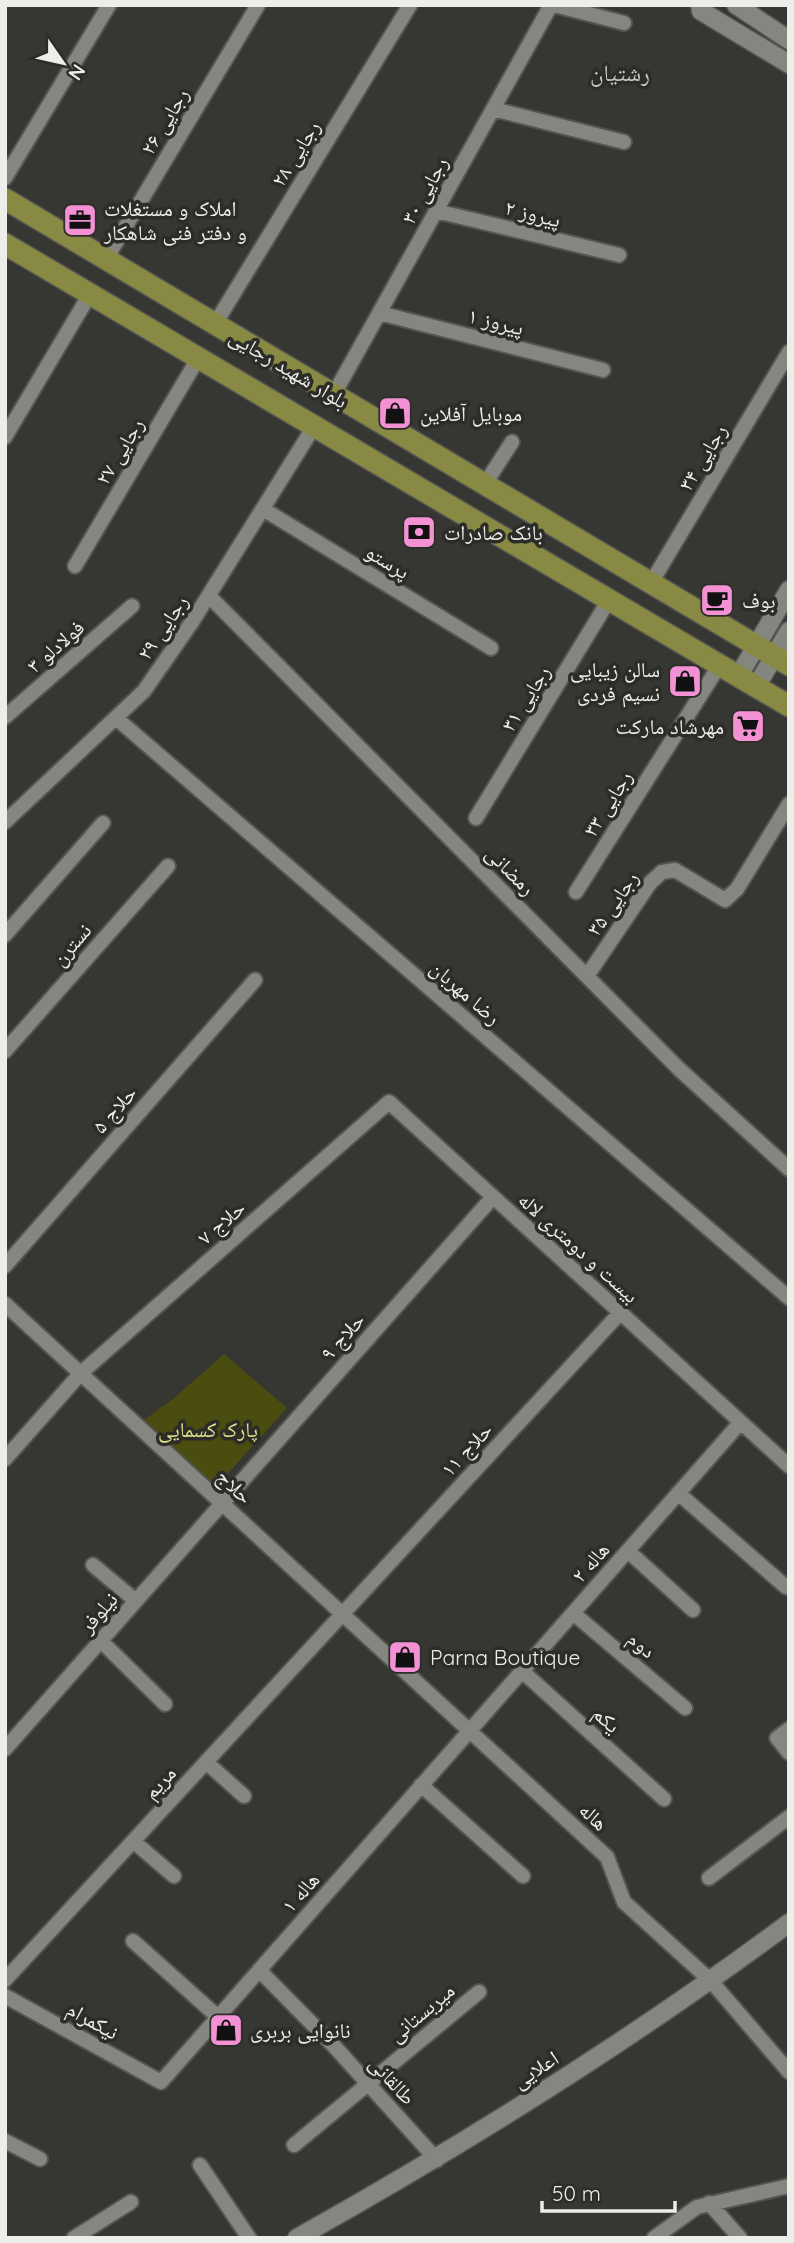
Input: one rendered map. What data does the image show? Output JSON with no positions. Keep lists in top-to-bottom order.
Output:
{
  "streets": {
    "main road": ["بلوار شهید رجایی"],
    "street": [
      "رجایی ۲۶",
      "رجایی ۲۸",
      "رجایی ۳۰",
      "پیروز ۲",
      "پیروز ۱",
      "رجایی ۲۷",
      "رجایی ۳۴",
      "پرستو",
      "رجایی ۲۹",
      "فولادلو ۳",
      "رجایی ۳۱",
      "رجایی ۳۳",
      "رمضانی",
      "رجایی ۳۵",
      "نسترن",
      "رضا مهربان",
      "حلاج ۵",
      "حلاج ۷",
      "بیست و دومتری لاله",
      "حلاج ۹",
      "حلاج ۱۱",
      "حلاج",
      "هاله ۲",
      "نیلوفر",
      "دوم",
      "یکم",
      "مریم",
      "هاله",
      "هاله ۱",
      "میربستانی",
      "نیکمرام",
      "اعلایی",
      "طالقانی"
    ]
  },
  "crossings": [
    ["رجایی ۲۶", "بلوار شهید رجایی"],
    ["رجایی ۲۸", "بلوار شهید رجایی"],
    ["رجایی ۳۰", "پیروز ۲"],
    ["رجایی ۳۰", "پیروز ۱"],
    ["رجایی ۳۰", "بلوار شهید رجایی"],
    ["بلوار شهید رجایی", "رجایی ۲۷"],
    ["بلوار شهید رجایی", "رجایی ۳۴"],
    ["بلوار شهید رجایی", "رجایی ۲۹"],
    ["بلوار شهید رجایی", "رجایی ۳۱"],
    ["بلوار شهید رجایی", "رجایی ۳۳"],
    ["پرستو", "رجایی ۲۹"],
    ["رجایی ۲۹", "رمضانی"],
    ["رجایی ۲۹", "رضا مهربان"],
    ["رمضانی", "رجایی ۳۵"],
    ["حلاج ۷", "بیست و دومتری لاله"],
    ["حلاج ۷", "حلاج"],
    ["بیست و دومتری لاله", "حلاج ۹"],
    ["بیست و دومتری لاله", "حلاج ۱۱"],
    ["بیست و دومتری لاله", "هاله ۲"],
    ["حلاج ۹", "حلاج"],
    ["حلاج ۹", "نیلوفر"],
    ["حلاج ۱۱", "حلاج"],
    ["حلاج ۱۱", "مریم"],
    ["حلاج ۱۱", "هاله"],
    ["حلاج", "نیلوفر"],
    ["حلاج", "مریم"],
    ["حلاج", "هاله"],
    ["هاله ۲", "دوم"],
    ["هاله ۲", "یکم"],
    ["هاله ۲", "هاله"],
    ["هاله ۲", "هاله ۱"],
    ["مریم", "هاله"],
    ["هاله", "هاله ۱"],
    ["هاله", "اعلایی"],
    ["هاله ۱", "نیکمرام"],
    ["هاله ۱", "طالقانی"],
    ["میربستانی", "طالقانی"],
    ["اعلایی", "طالقانی"]
  ],
  "districts": ["رشتیان"],
  "parks": ["پارک کسمایی"],
  "places": {
    "office": ["املاک و مستغلات و دفتر فنی شاهکار"],
    "shop": [
      "موبایل آفلاین",
      "سالن زیبایی نسیم فردی",
      "Parna Boutique",
      "نانوایی بربری"
    ],
    "bank": ["بانک صادرات"],
    "cafe": ["بوف"],
    "supermarket": ["مهرشاد مارکت"]
  },
  "scale_bar": "50 m",
  "north": "bottom right"
}
